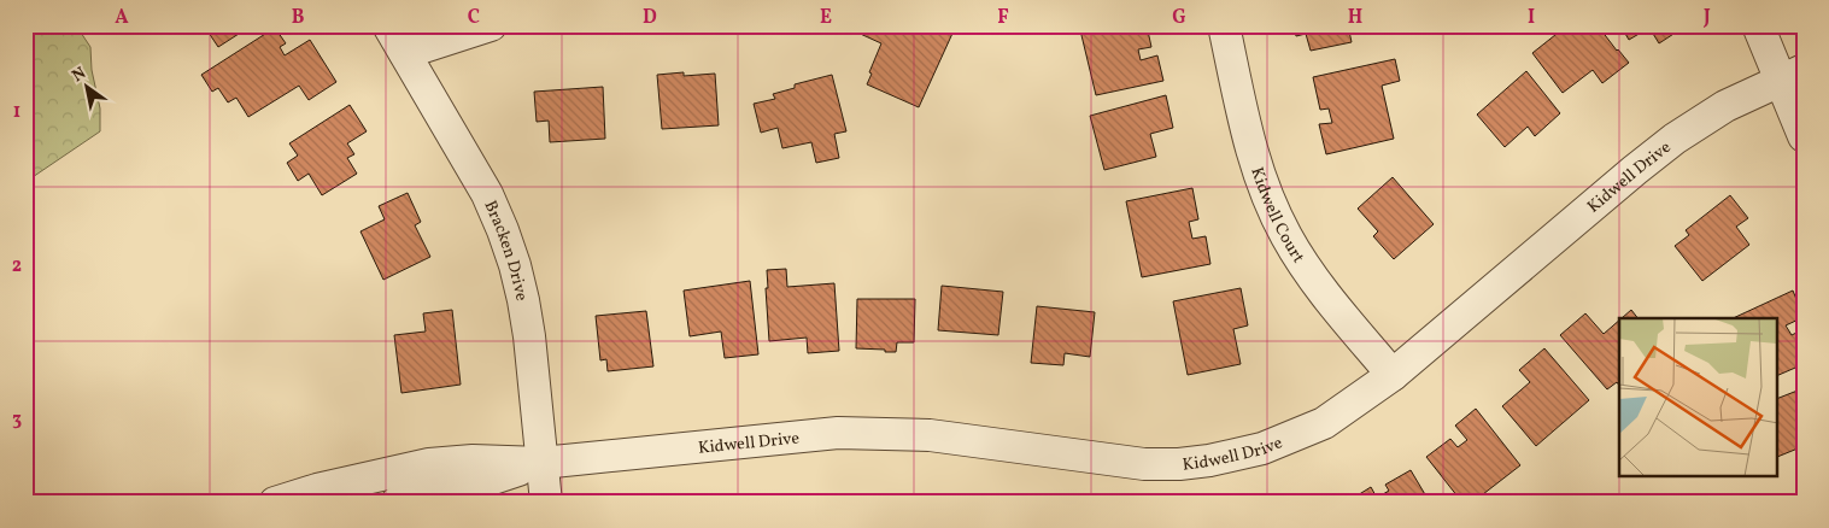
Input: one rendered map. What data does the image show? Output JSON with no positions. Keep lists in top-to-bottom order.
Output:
{
  "streets": {
    "street": ["Kidwell Drive", "Kidwell Court", "Bracken Drive"]
  },
  "crossings": [
    ["Kidwell Drive", "Kidwell Court"],
    ["Kidwell Drive", "Bracken Drive"]
  ],
  "north": "top left",
  "grid": {
    "columns": [
      "A",
      "B",
      "C",
      "D",
      "E",
      "F",
      "G",
      "H",
      "I",
      "J"
    ],
    "rows": ["1", "2", "3"]
  }
}
